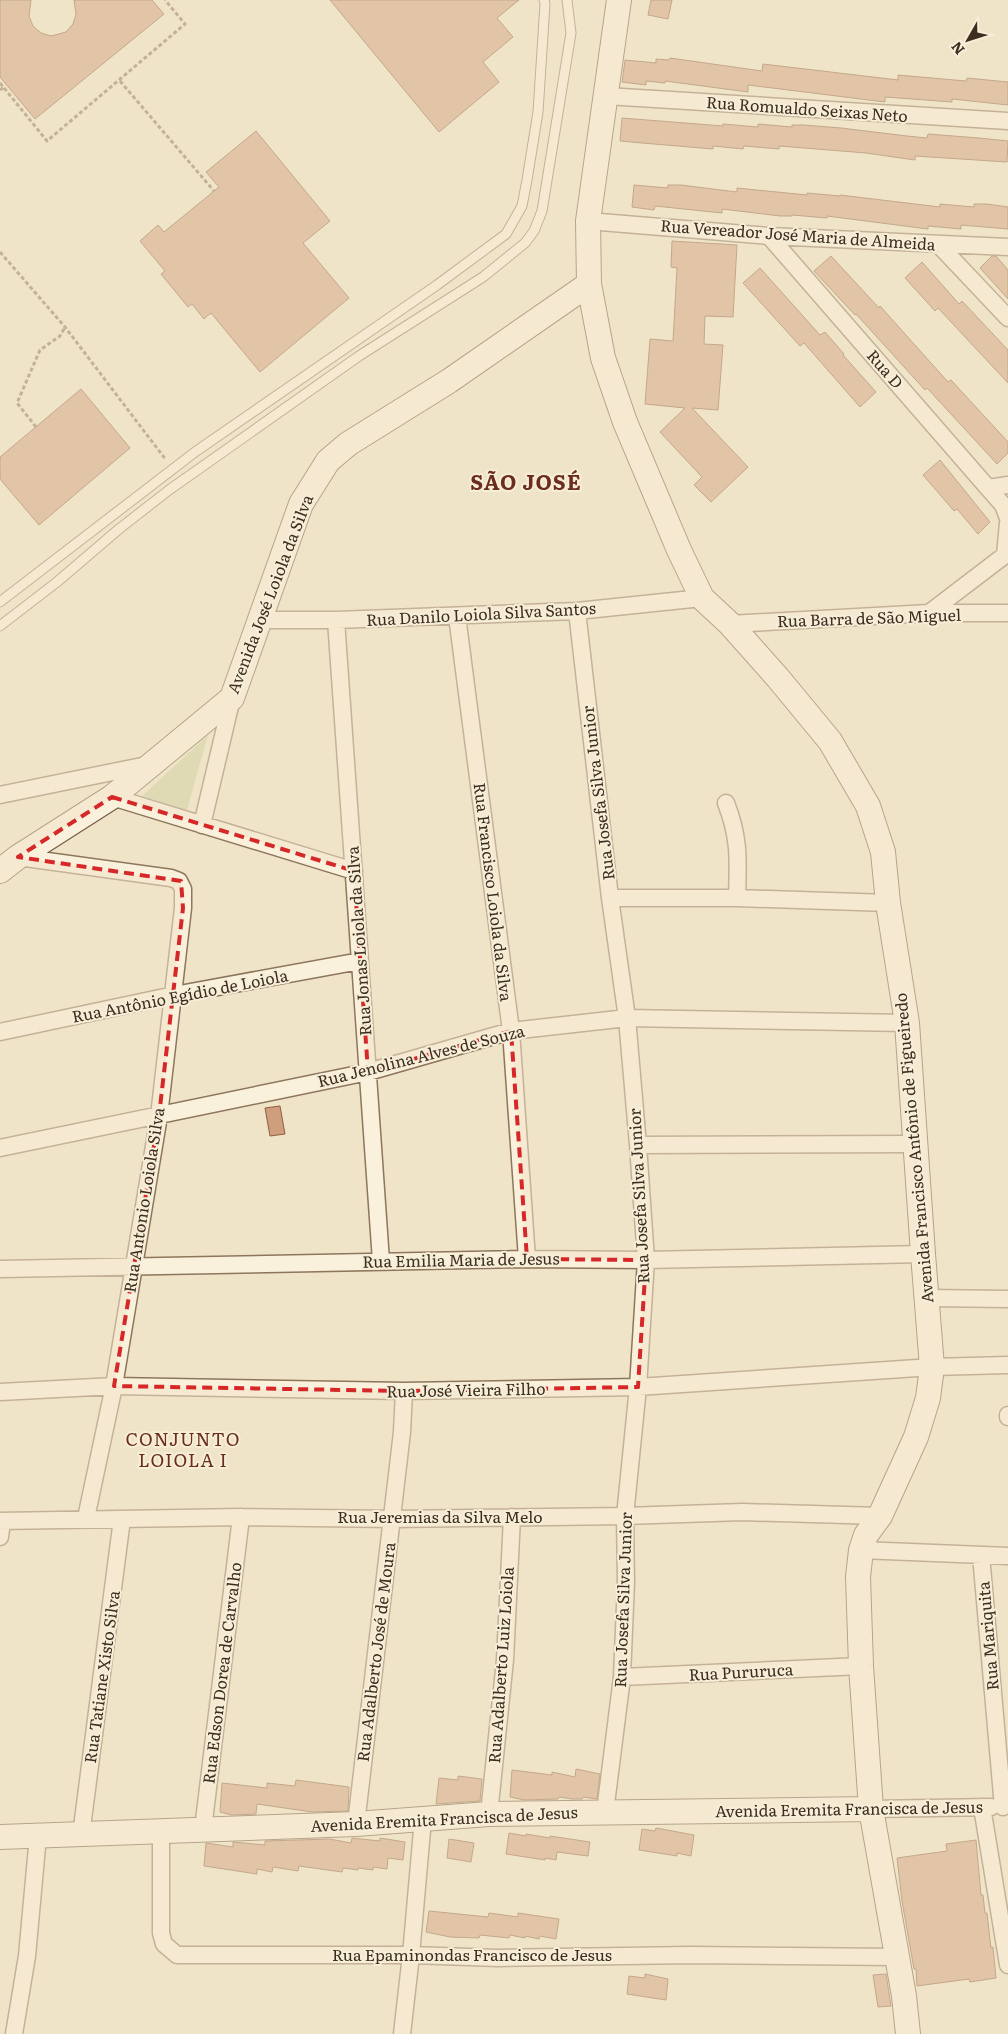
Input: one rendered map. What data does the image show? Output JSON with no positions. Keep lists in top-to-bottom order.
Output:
{
  "streets": {
    "street": [
      "Rua Romualdo Seixas Neto",
      "Rua Vereador José Maria de Almeida",
      "Rua D",
      "Avenida José Loiola da Silva",
      "Rua Danilo Loiola Silva Santos",
      "Rua Barra de São Miguel",
      "Rua Josefa Silva Junior",
      "Rua Francisco Loiola da Silva",
      "Rua Jonas Loiola da Silva",
      "Rua Antônio Egídio de Loiola",
      "Rua Jenolina Alves de Souza",
      "Avenida Francisco Antônio de Figueiredo",
      "Rua Antonio Loiola Silva",
      "Rua Emilia Maria de Jesus",
      "Rua José Vieira Filho",
      "Rua Jeremias da Silva Melo",
      "Rua Mariquita",
      "Rua Adalberto José de Moura",
      "Rua Adalberto Luiz Loiola",
      "Rua Pururuca",
      "Rua Edson Dorea de Carvalho",
      "Rua Tatiane Xisto Silva",
      "Avenida Eremita Francisca de Jesus",
      "Rua Epaminondas Francisco de Jesus"
    ]
  },
  "crossings": [
    ["Rua Romualdo Seixas Neto", "Avenida Francisco Antônio de Figueiredo"],
    ["Rua Vereador José Maria de Almeida", "Rua D"],
    ["Rua Vereador José Maria de Almeida", "Avenida Francisco Antônio de Figueiredo"],
    ["Avenida José Loiola da Silva", "Rua Danilo Loiola Silva Santos"],
    ["Avenida José Loiola da Silva", "Avenida Francisco Antônio de Figueiredo"],
    ["Avenida José Loiola da Silva", "Rua Antonio Loiola Silva"],
    ["Rua Danilo Loiola Silva Santos", "Rua Josefa Silva Junior"],
    ["Rua Danilo Loiola Silva Santos", "Rua Francisco Loiola da Silva"],
    ["Rua Danilo Loiola Silva Santos", "Rua Jonas Loiola da Silva"],
    ["Rua Danilo Loiola Silva Santos", "Avenida Francisco Antônio de Figueiredo"],
    ["Rua Barra de São Miguel", "Avenida Francisco Antônio de Figueiredo"],
    ["Rua Josefa Silva Junior", "Rua Jenolina Alves de Souza"],
    ["Rua Josefa Silva Junior", "Rua Emilia Maria de Jesus"],
    ["Rua Josefa Silva Junior", "Rua José Vieira Filho"],
    ["Rua Josefa Silva Junior", "Rua Jeremias da Silva Melo"],
    ["Rua Josefa Silva Junior", "Rua Pururuca"],
    ["Rua Josefa Silva Junior", "Avenida Eremita Francisca de Jesus"],
    ["Rua Francisco Loiola da Silva", "Rua Jenolina Alves de Souza"],
    ["Rua Francisco Loiola da Silva", "Rua Emilia Maria de Jesus"],
    ["Rua Jonas Loiola da Silva", "Rua Antônio Egídio de Loiola"],
    ["Rua Jonas Loiola da Silva", "Rua Jenolina Alves de Souza"],
    ["Rua Jonas Loiola da Silva", "Rua Emilia Maria de Jesus"],
    ["Rua Antônio Egídio de Loiola", "Rua Antonio Loiola Silva"],
    ["Rua Jenolina Alves de Souza", "Avenida Francisco Antônio de Figueiredo"],
    ["Rua Jenolina Alves de Souza", "Rua Antonio Loiola Silva"],
    ["Avenida Francisco Antônio de Figueiredo", "Rua Emilia Maria de Jesus"],
    ["Avenida Francisco Antônio de Figueiredo", "Rua José Vieira Filho"],
    ["Avenida Francisco Antônio de Figueiredo", "Rua Jeremias da Silva Melo"],
    ["Avenida Francisco Antônio de Figueiredo", "Rua Pururuca"],
    ["Avenida Francisco Antônio de Figueiredo", "Avenida Eremita Francisca de Jesus"],
    ["Avenida Francisco Antônio de Figueiredo", "Rua Epaminondas Francisco de Jesus"],
    ["Rua Antonio Loiola Silva", "Rua Emilia Maria de Jesus"],
    ["Rua Antonio Loiola Silva", "Rua José Vieira Filho"],
    ["Rua Antonio Loiola Silva", "Rua Jeremias da Silva Melo"],
    ["Rua José Vieira Filho", "Rua Adalberto José de Moura"],
    ["Rua Jeremias da Silva Melo", "Rua Adalberto José de Moura"],
    ["Rua Jeremias da Silva Melo", "Rua Adalberto Luiz Loiola"],
    ["Rua Jeremias da Silva Melo", "Rua Edson Dorea de Carvalho"],
    ["Rua Jeremias da Silva Melo", "Rua Tatiane Xisto Silva"],
    ["Rua Mariquita", "Avenida Eremita Francisca de Jesus"],
    ["Rua Adalberto José de Moura", "Avenida Eremita Francisca de Jesus"],
    ["Rua Adalberto Luiz Loiola", "Avenida Eremita Francisca de Jesus"],
    ["Rua Edson Dorea de Carvalho", "Avenida Eremita Francisca de Jesus"],
    ["Rua Tatiane Xisto Silva", "Avenida Eremita Francisca de Jesus"],
    ["Avenida Eremita Francisca de Jesus", "Rua Epaminondas Francisco de Jesus"]
  ],
  "districts": ["SÃO JOSÉ", "CONJUNTO LOIOLA I"],
  "north": "bottom left"
}
